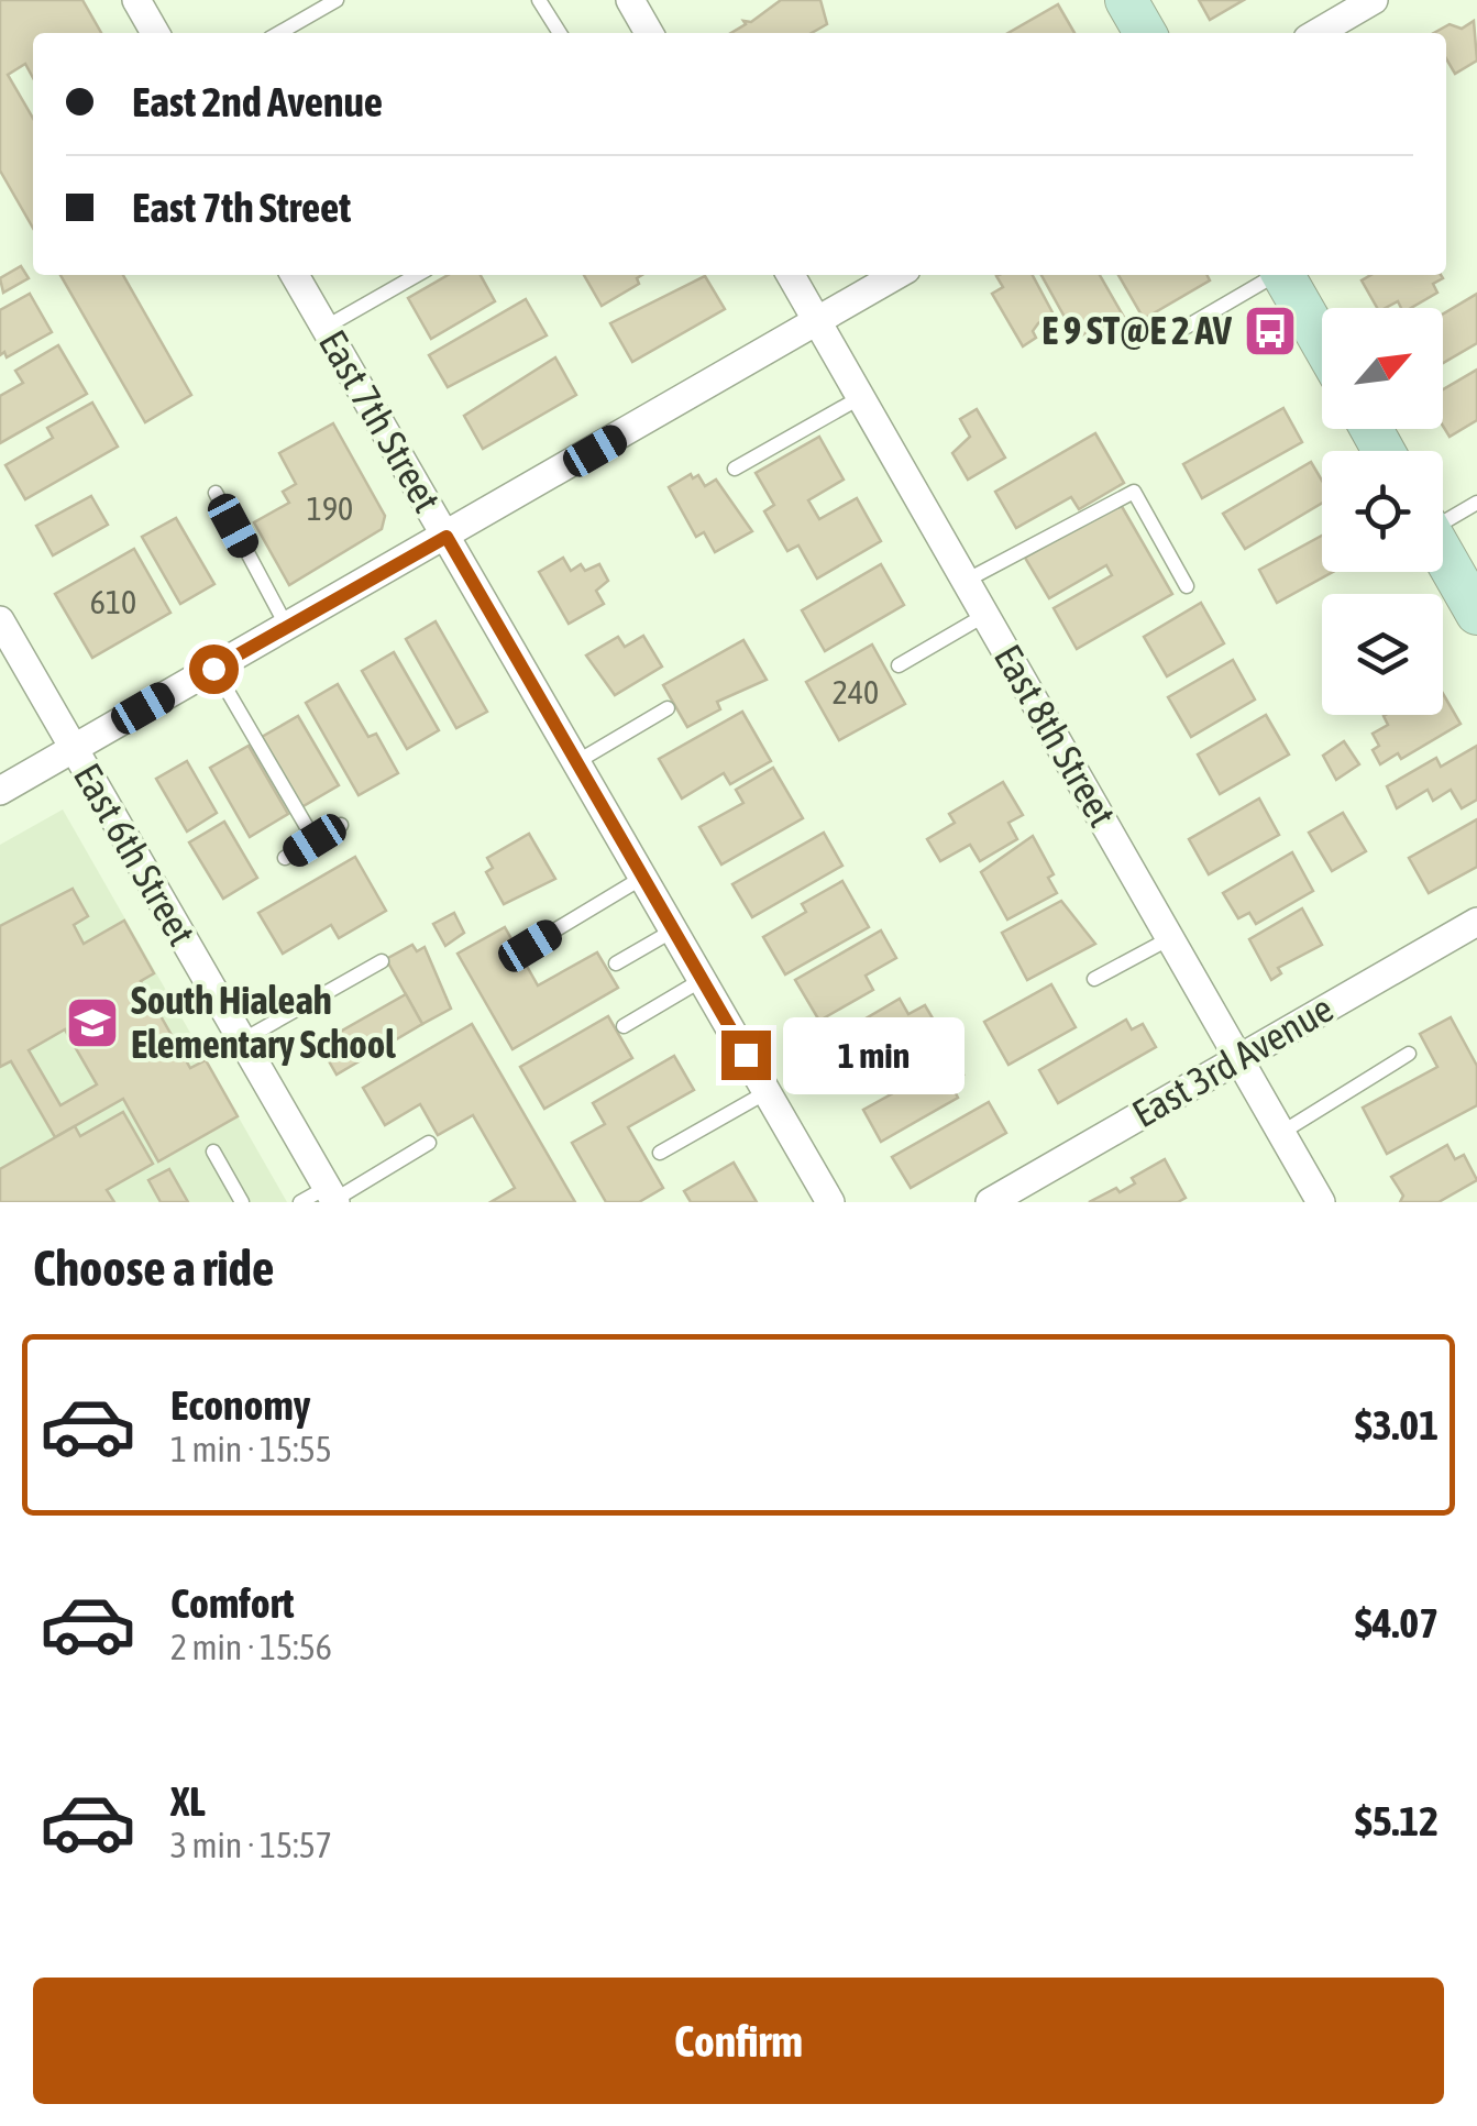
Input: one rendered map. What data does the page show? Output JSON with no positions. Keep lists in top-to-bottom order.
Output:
{
  "streets": {
    "street": [
      "East 7th Street",
      "East 8th Street",
      "East 6th Street",
      "East 3rd Avenue"
    ]
  },
  "crossings": [
    ["East 8th Street", "East 3rd Avenue"]
  ],
  "places": {
    "bus stop": ["E 9 ST@E 2 AV"],
    "school or university": ["South Hialeah Elementary School"]
  },
  "house_numbers": ["190", "610", "240"],
  "north": "top right",
  "page": {
    "banner": ["East 2nd Avenue", "East 7th Street"],
    "bubble": "1 min",
    "heading": "Choose a ride",
    "list": [
      {
        "name": "Economy",
        "note": "1 min · 15:55",
        "value": "$3.01"
      },
      {
        "name": "Comfort",
        "note": "2 min · 15:56",
        "value": "$4.07"
      },
      {
        "name": "XL",
        "note": "3 min · 15:57",
        "value": "$5.12"
      }
    ],
    "buttons": "Confirm"
  }
}
